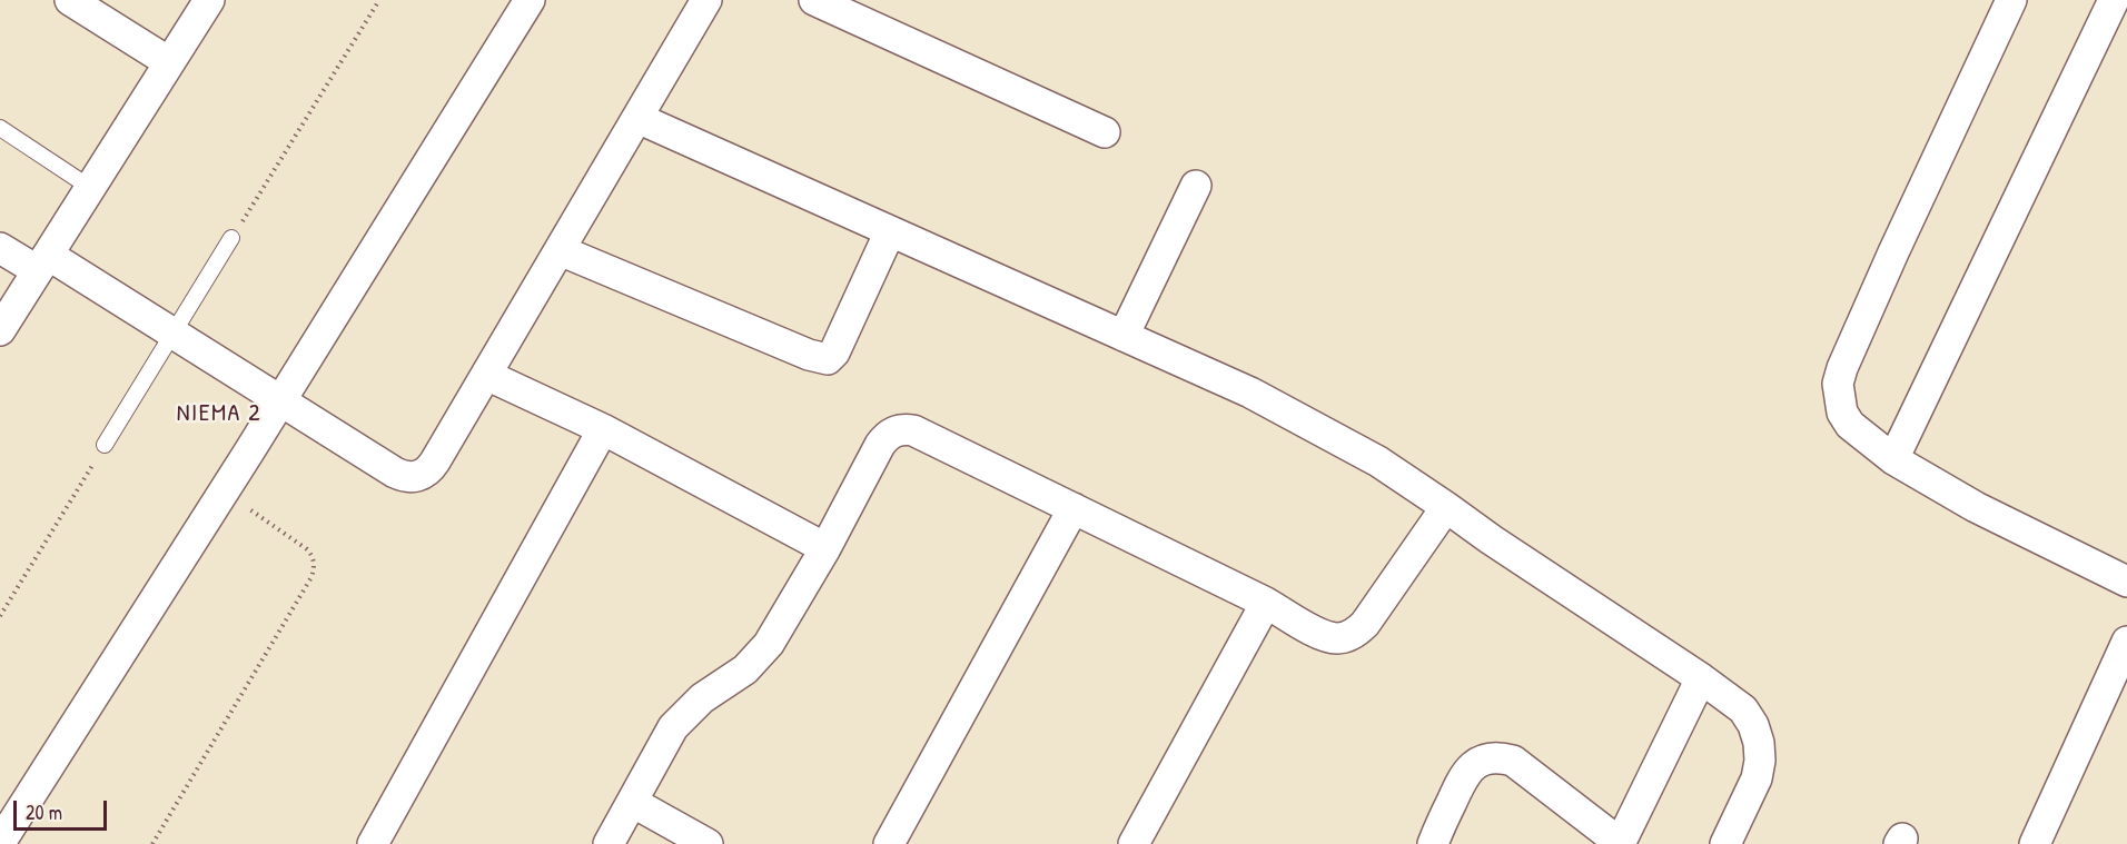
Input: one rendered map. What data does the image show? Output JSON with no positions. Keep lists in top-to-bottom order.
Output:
{
  "districts": ["NIEMA 2"],
  "scale_bar": "20 m"
}
